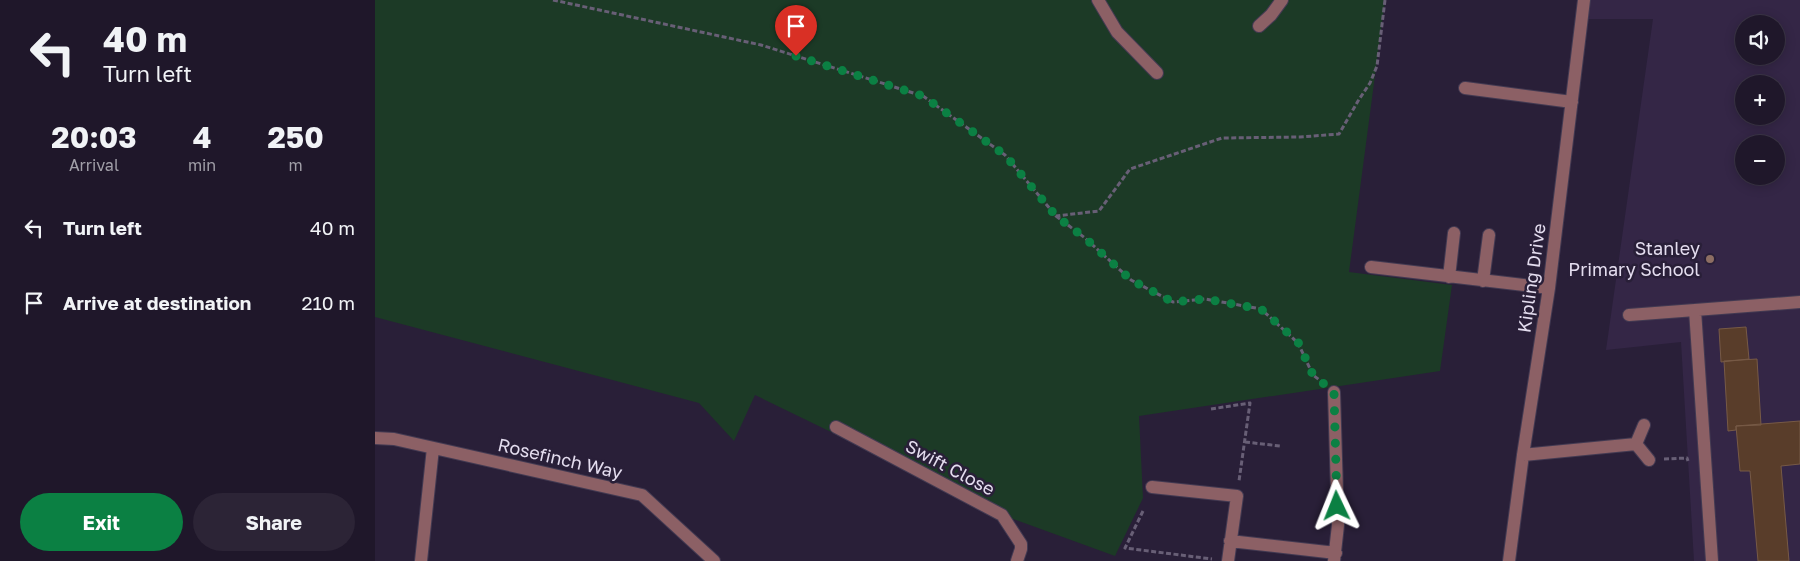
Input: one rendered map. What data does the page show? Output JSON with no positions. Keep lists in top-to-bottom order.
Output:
{
  "streets": {
    "street": ["Kipling Drive", "Rosefinch Way", "Swift Close"]
  },
  "places": ["Stanley Primary School"],
  "page": {
    "turn": ["40 m", "Turn left"],
    "map_buttons": ["+", "−"],
    "eta": [
      "20:03",
      "Arrival",
      "4",
      "min",
      "250",
      "m"
    ],
    "list": [
      {
        "name": "Turn left",
        "value": "40 m"
      },
      {
        "name": "Arrive at destination",
        "value": "210 m"
      }
    ],
    "buttons": ["Exit", "Share"]
  }
}
